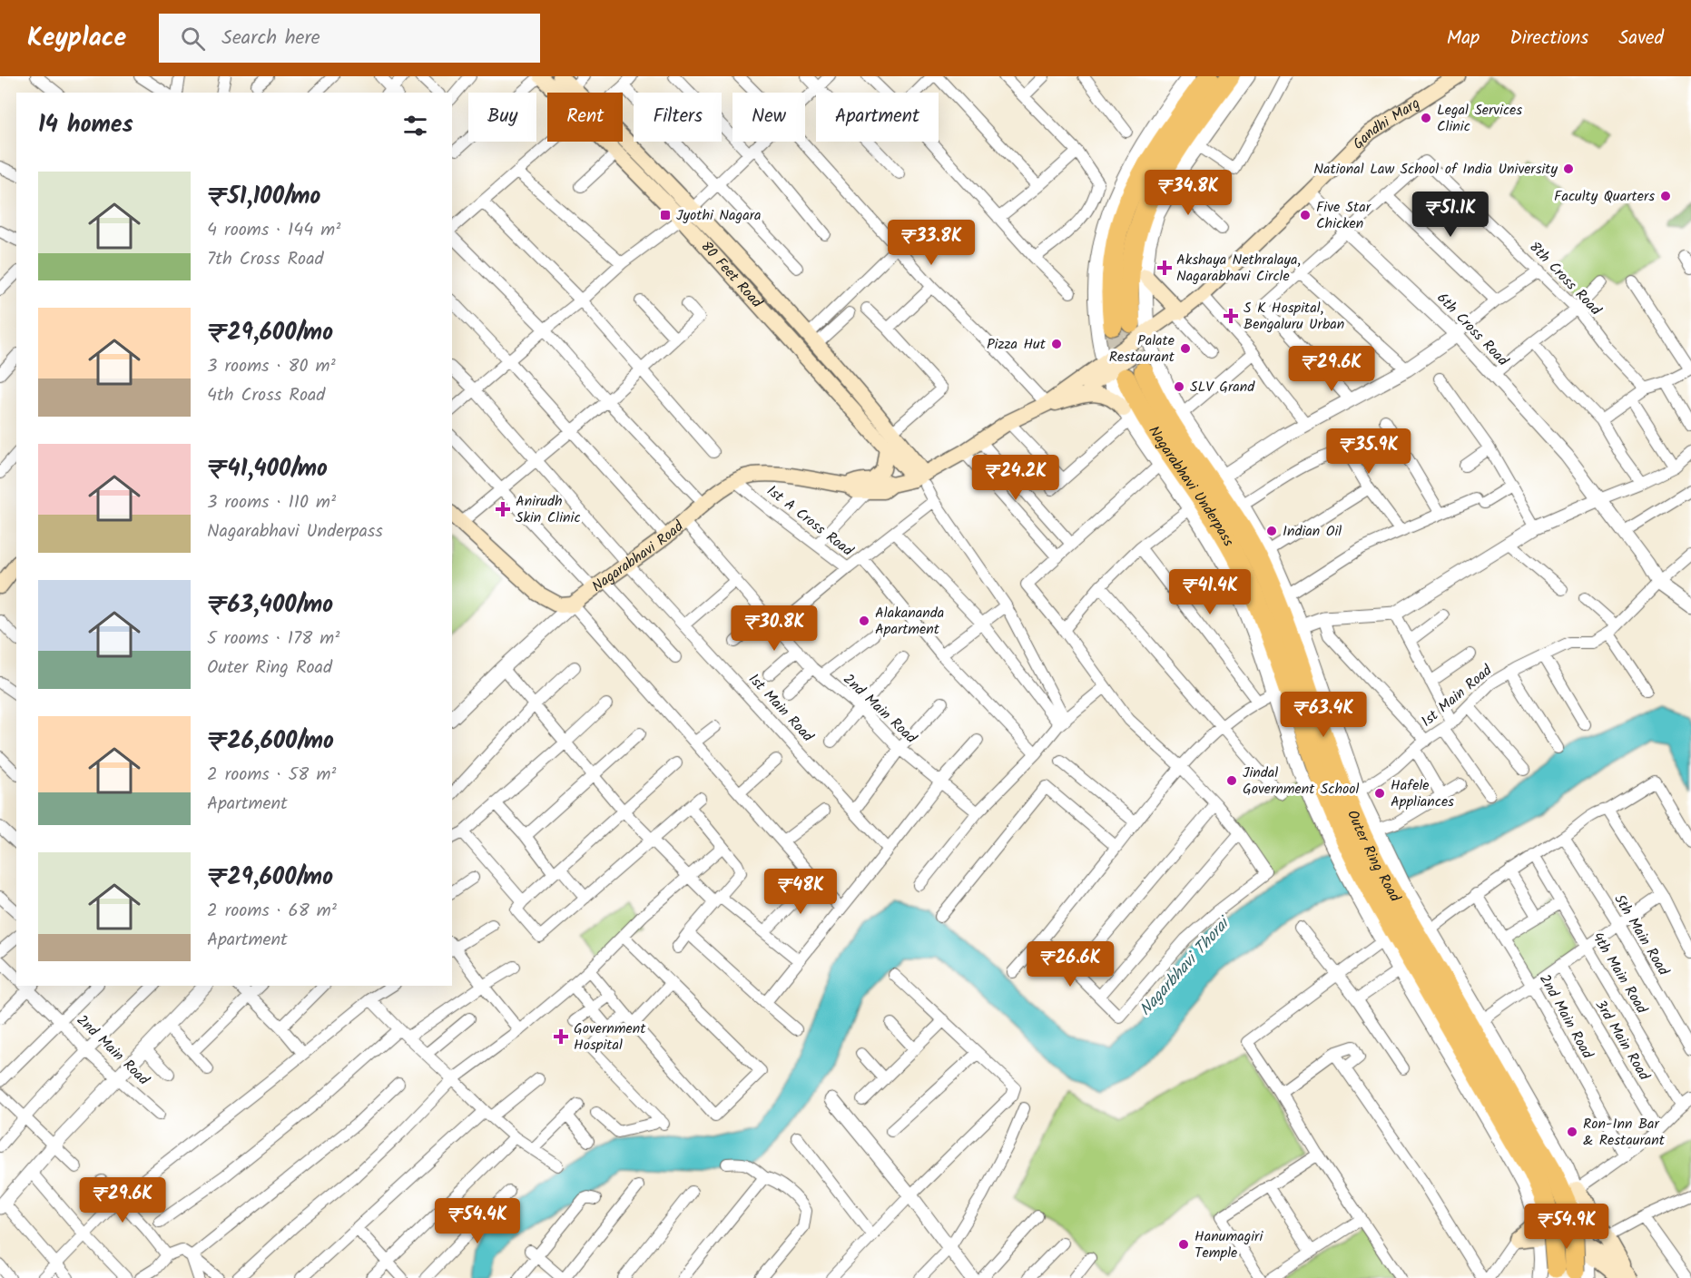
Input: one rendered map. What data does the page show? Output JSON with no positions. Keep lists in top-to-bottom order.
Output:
{
  "streets": {
    "highway": ["Nagarabhavi Underpass", "Outer Ring Road"],
    "main road": ["Gandhi Marg", "80 Feet Road", "Nagarabhavi Road"],
    "street": [
      "8th Cross Road",
      "6th Cross Road",
      "1st A Cross Road",
      "1st Main Road",
      "2nd Main Road",
      "5th Main Road",
      "4th Main Road",
      "3rd Main Road"
    ]
  },
  "crossings": [
    ["Gandhi Marg", "6th Cross Road"],
    ["Gandhi Marg", "Nagarabhavi Underpass"],
    ["6th Cross Road", "1st Main Road"],
    ["Nagarabhavi Underpass", "Outer Ring Road"],
    ["1st A Cross Road", "Nagarabhavi Road"],
    ["1st A Cross Road", "2nd Main Road"],
    ["Nagarabhavi Road", "1st Main Road"],
    ["Nagarabhavi Road", "2nd Main Road"]
  ],
  "water": ["Nagarbhavi Thorai"],
  "places": {
    "other": [
      "Legal Services Clinic",
      "National Law School of India University",
      "Faculty Quarters",
      "Five Star Chicken",
      "Pizza Hut",
      "Palate Restaurant",
      "SLV Grand",
      "Indian Oil",
      "Alakananda Apartment",
      "Jindal Government School",
      "Hafele Appliances",
      "Ron-Inn Bar & Restaurant",
      "Hanumagiri Temple"
    ],
    "transit": ["Jyothi Nagara"],
    "health": [
      "Akshaya Nethralaya, Nagarabhavi Circle",
      "S K Hospital, Bengaluru Urban",
      "Anirudh Skin Clinic",
      "Government Hospital"
    ]
  },
  "page": {
    "header": "Keyplace",
    "search": "Search here",
    "nav": ["Map", "Directions", "Saved"],
    "chip": [
      "Buy",
      "Rent",
      "Filters",
      "New",
      "Apartment"
    ],
    "heading": "14 homes",
    "list": [
      {
        "name": "₹51,100/mo",
        "note": "4 rooms · 144 m² · 7th Cross Road"
      },
      {
        "name": "₹29,600/mo",
        "note": "3 rooms · 80 m² · 4th Cross Road"
      },
      {
        "name": "₹41,400/mo",
        "note": "3 rooms · 110 m² · Nagarabhavi Underpass"
      },
      {
        "name": "₹63,400/mo",
        "note": "5 rooms · 178 m² · Outer Ring Road"
      },
      {
        "name": "₹26,600/mo",
        "note": "2 rooms · 58 m² · Apartment"
      },
      {
        "name": "₹29,600/mo",
        "note": "2 rooms · 68 m² · Apartment"
      }
    ],
    "price": [
      "₹34.8K",
      "₹51.1K",
      "₹33.8K",
      "₹29.6K",
      "₹35.9K",
      "₹24.2K",
      "₹41.4K",
      "₹30.8K",
      "₹63.4K",
      "₹48K",
      "₹26.6K",
      "₹29.6K",
      "₹54.4K",
      "₹54.9K"
    ]
  }
}
